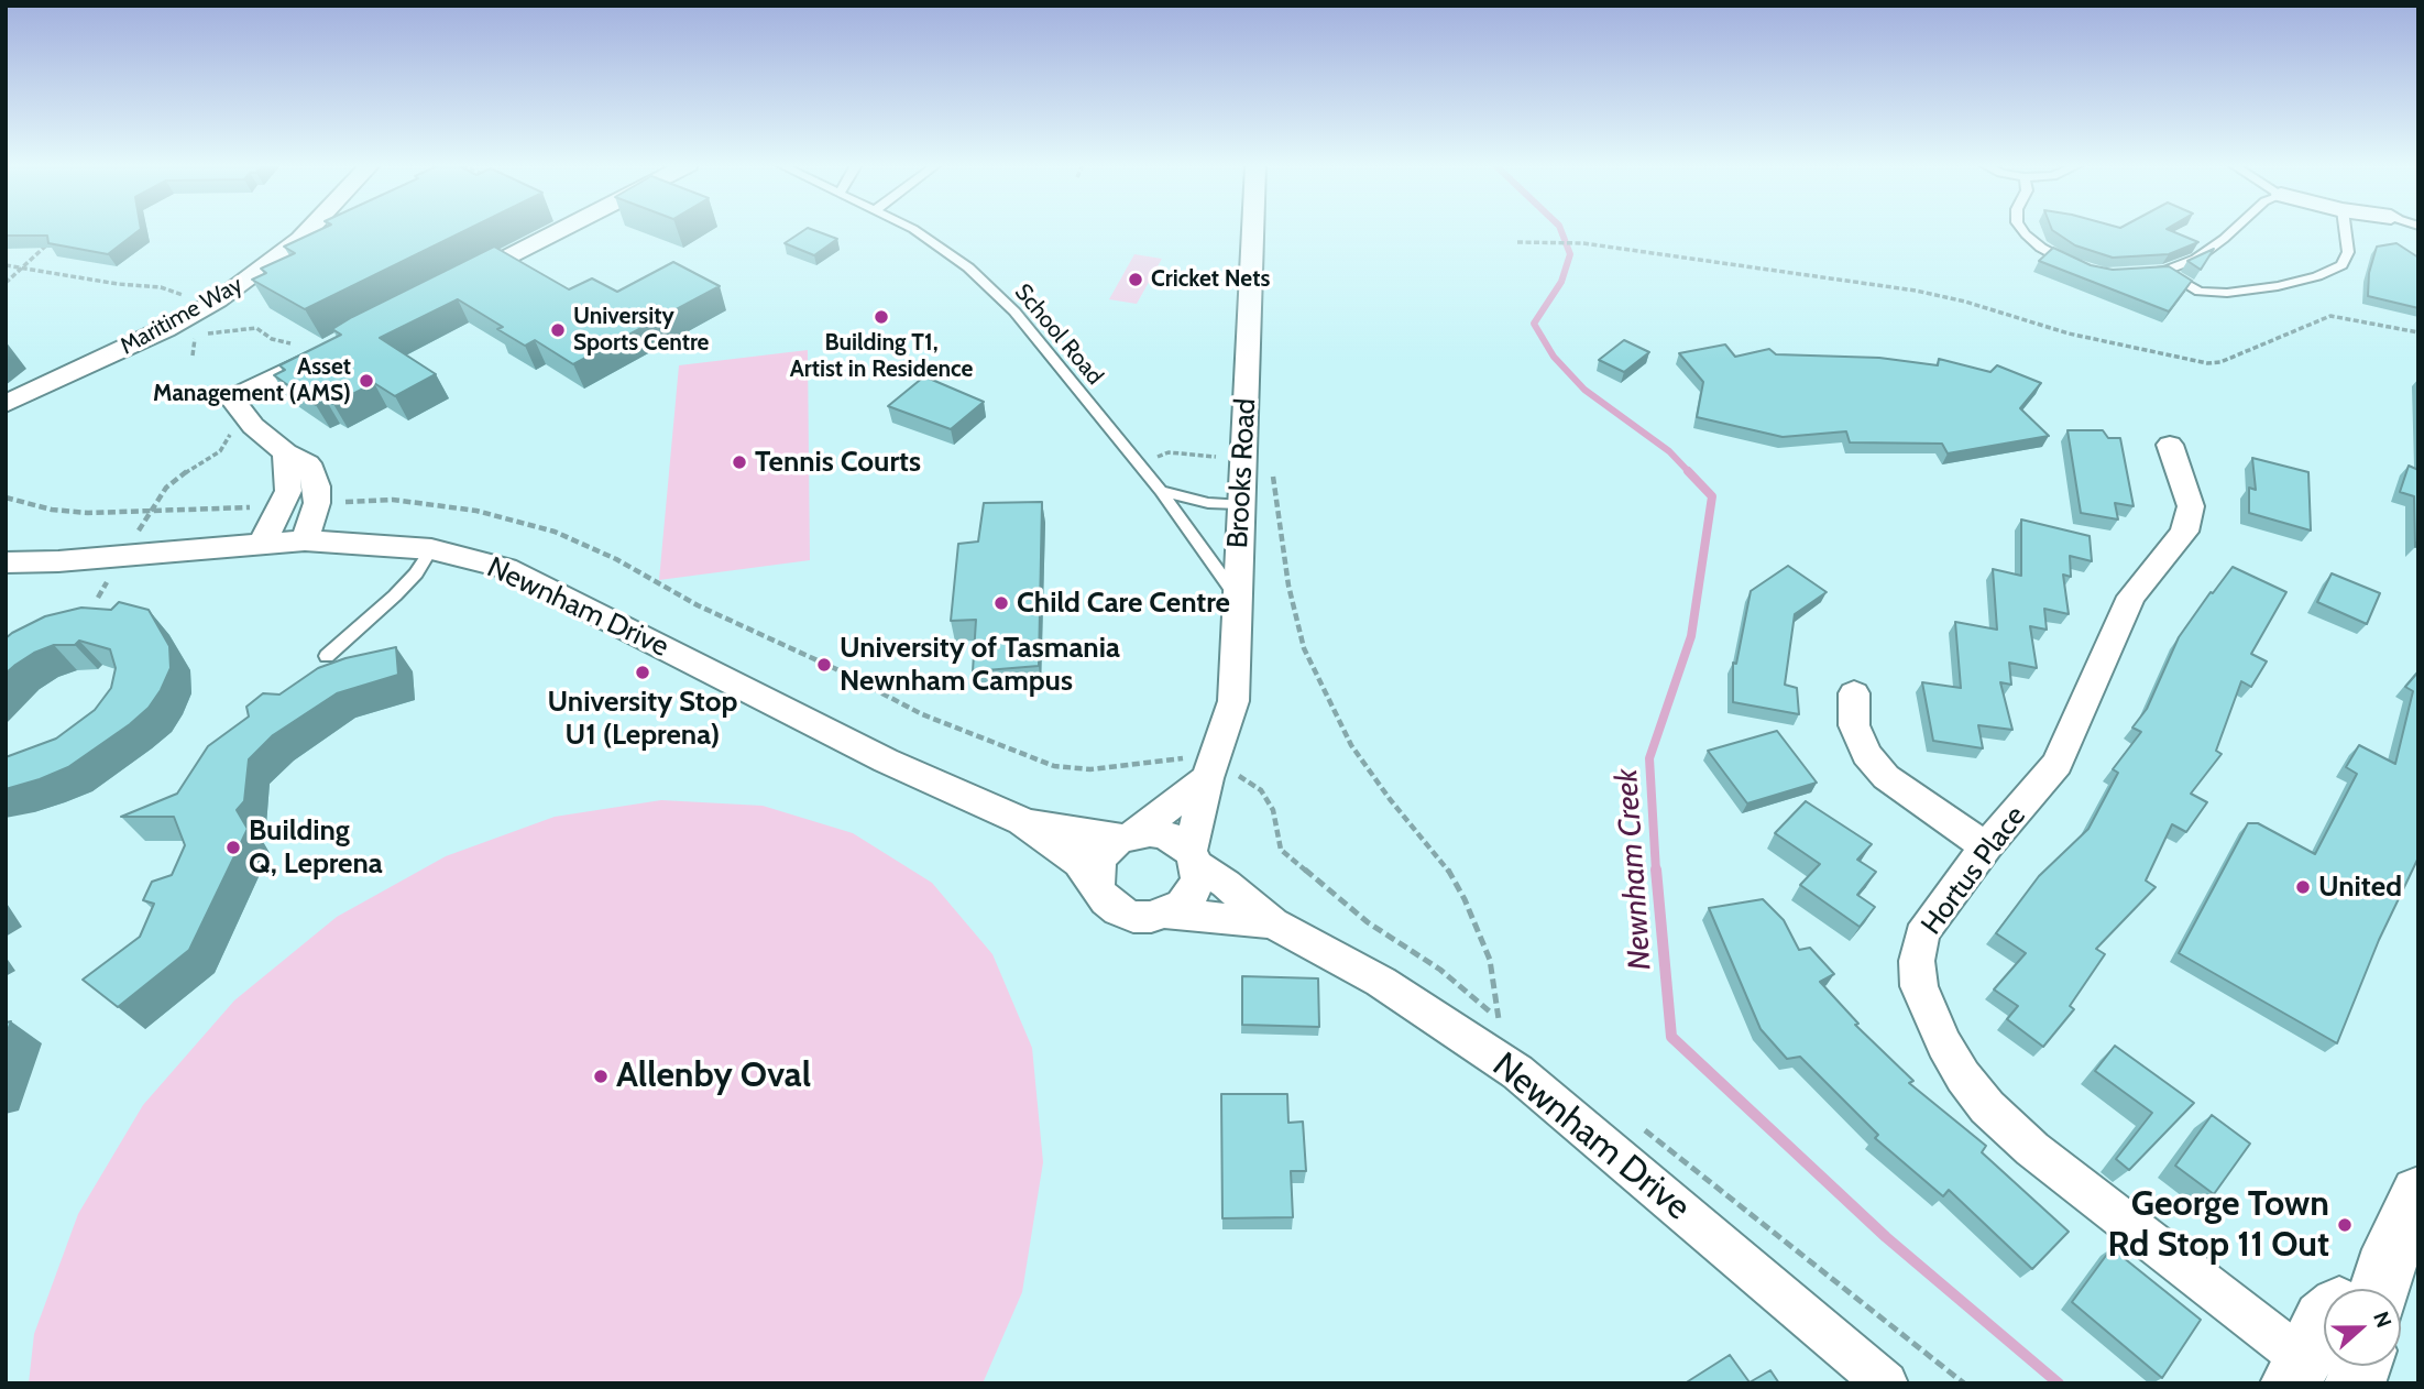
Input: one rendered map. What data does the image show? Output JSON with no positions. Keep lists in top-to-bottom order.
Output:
{
  "streets": {
    "street": [
      "Maritime Way",
      "Brooks Road",
      "Newnham Drive",
      "Hortus Place"
    ],
    "lane": ["School Road"]
  },
  "crossings": [
    ["School Road", "Brooks Road"],
    ["Brooks Road", "Newnham Drive"]
  ],
  "water": ["Newnham Creek"],
  "places": [
    "Cricket Nets",
    "Building T1, Artist in Residence",
    "University Sports Centre",
    "Asset Management (AMS)",
    "Tennis Courts",
    "Child Care Centre",
    "University of Tasmania Newnham Campus",
    "University Stop U1 (Leprena)",
    "Building Q, Leprena",
    "United",
    "Allenby Oval",
    "George Town Rd Stop 11 Out"
  ],
  "north": "right"
}
